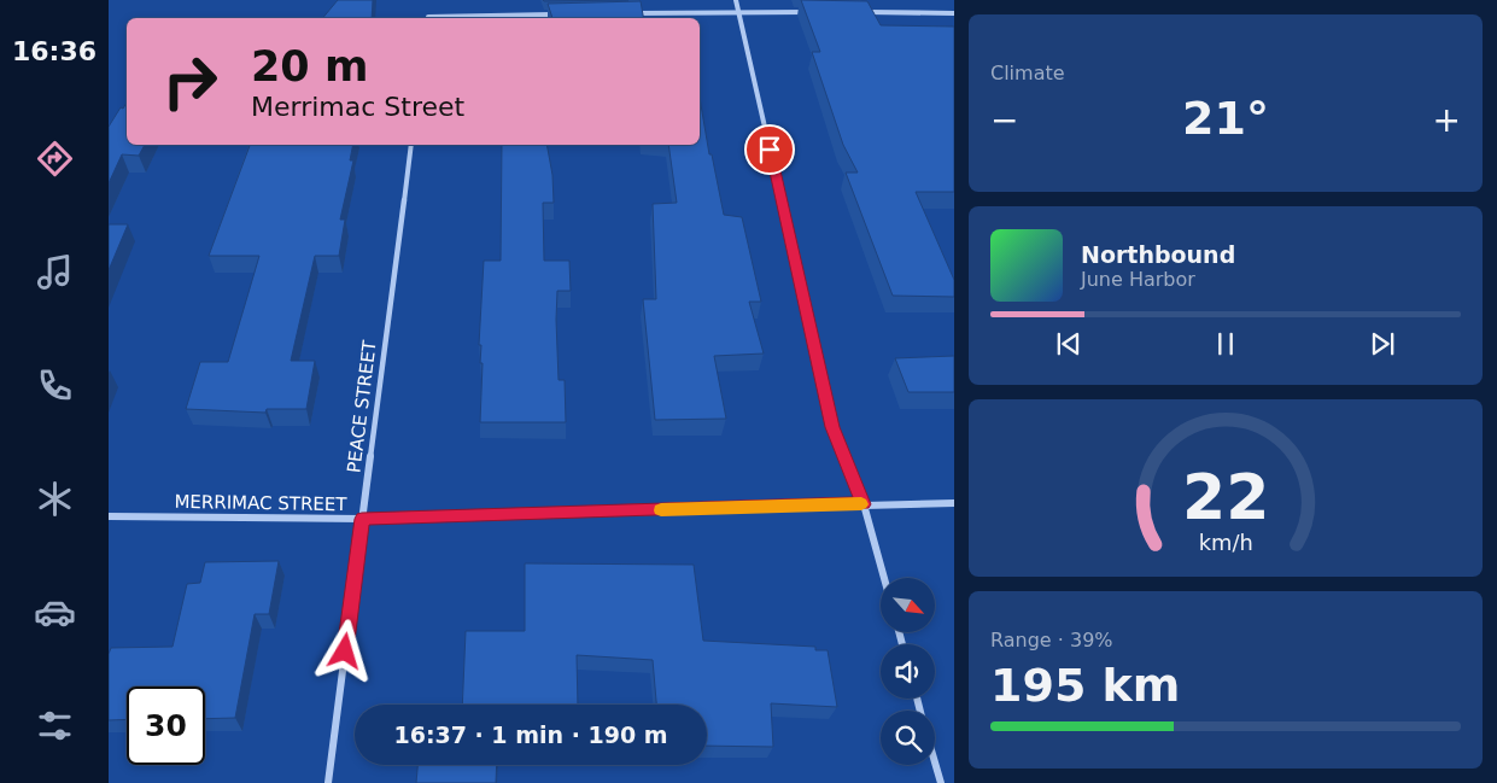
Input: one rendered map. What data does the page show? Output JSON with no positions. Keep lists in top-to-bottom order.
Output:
{
  "streets": {
    "street": ["PEACE STREET", "MERRIMAC STREET"]
  },
  "crossings": [
    ["PEACE STREET", "MERRIMAC STREET"]
  ],
  "north": "bottom right",
  "page": {
    "tabs": "16:36",
    "tile": [
      "Climate",
      ["Range · 39%", "195 km"]
    ],
    "turn": ["20 m", "Merrimac Street"],
    "heat": ["−", "21°", "+"],
    "song": ["Northbound", "June Harbor"],
    "limit": "30",
    "trip": "16:37 · 1 min · 190 m",
    "gauge": ["22", "km/h"]
  }
}
